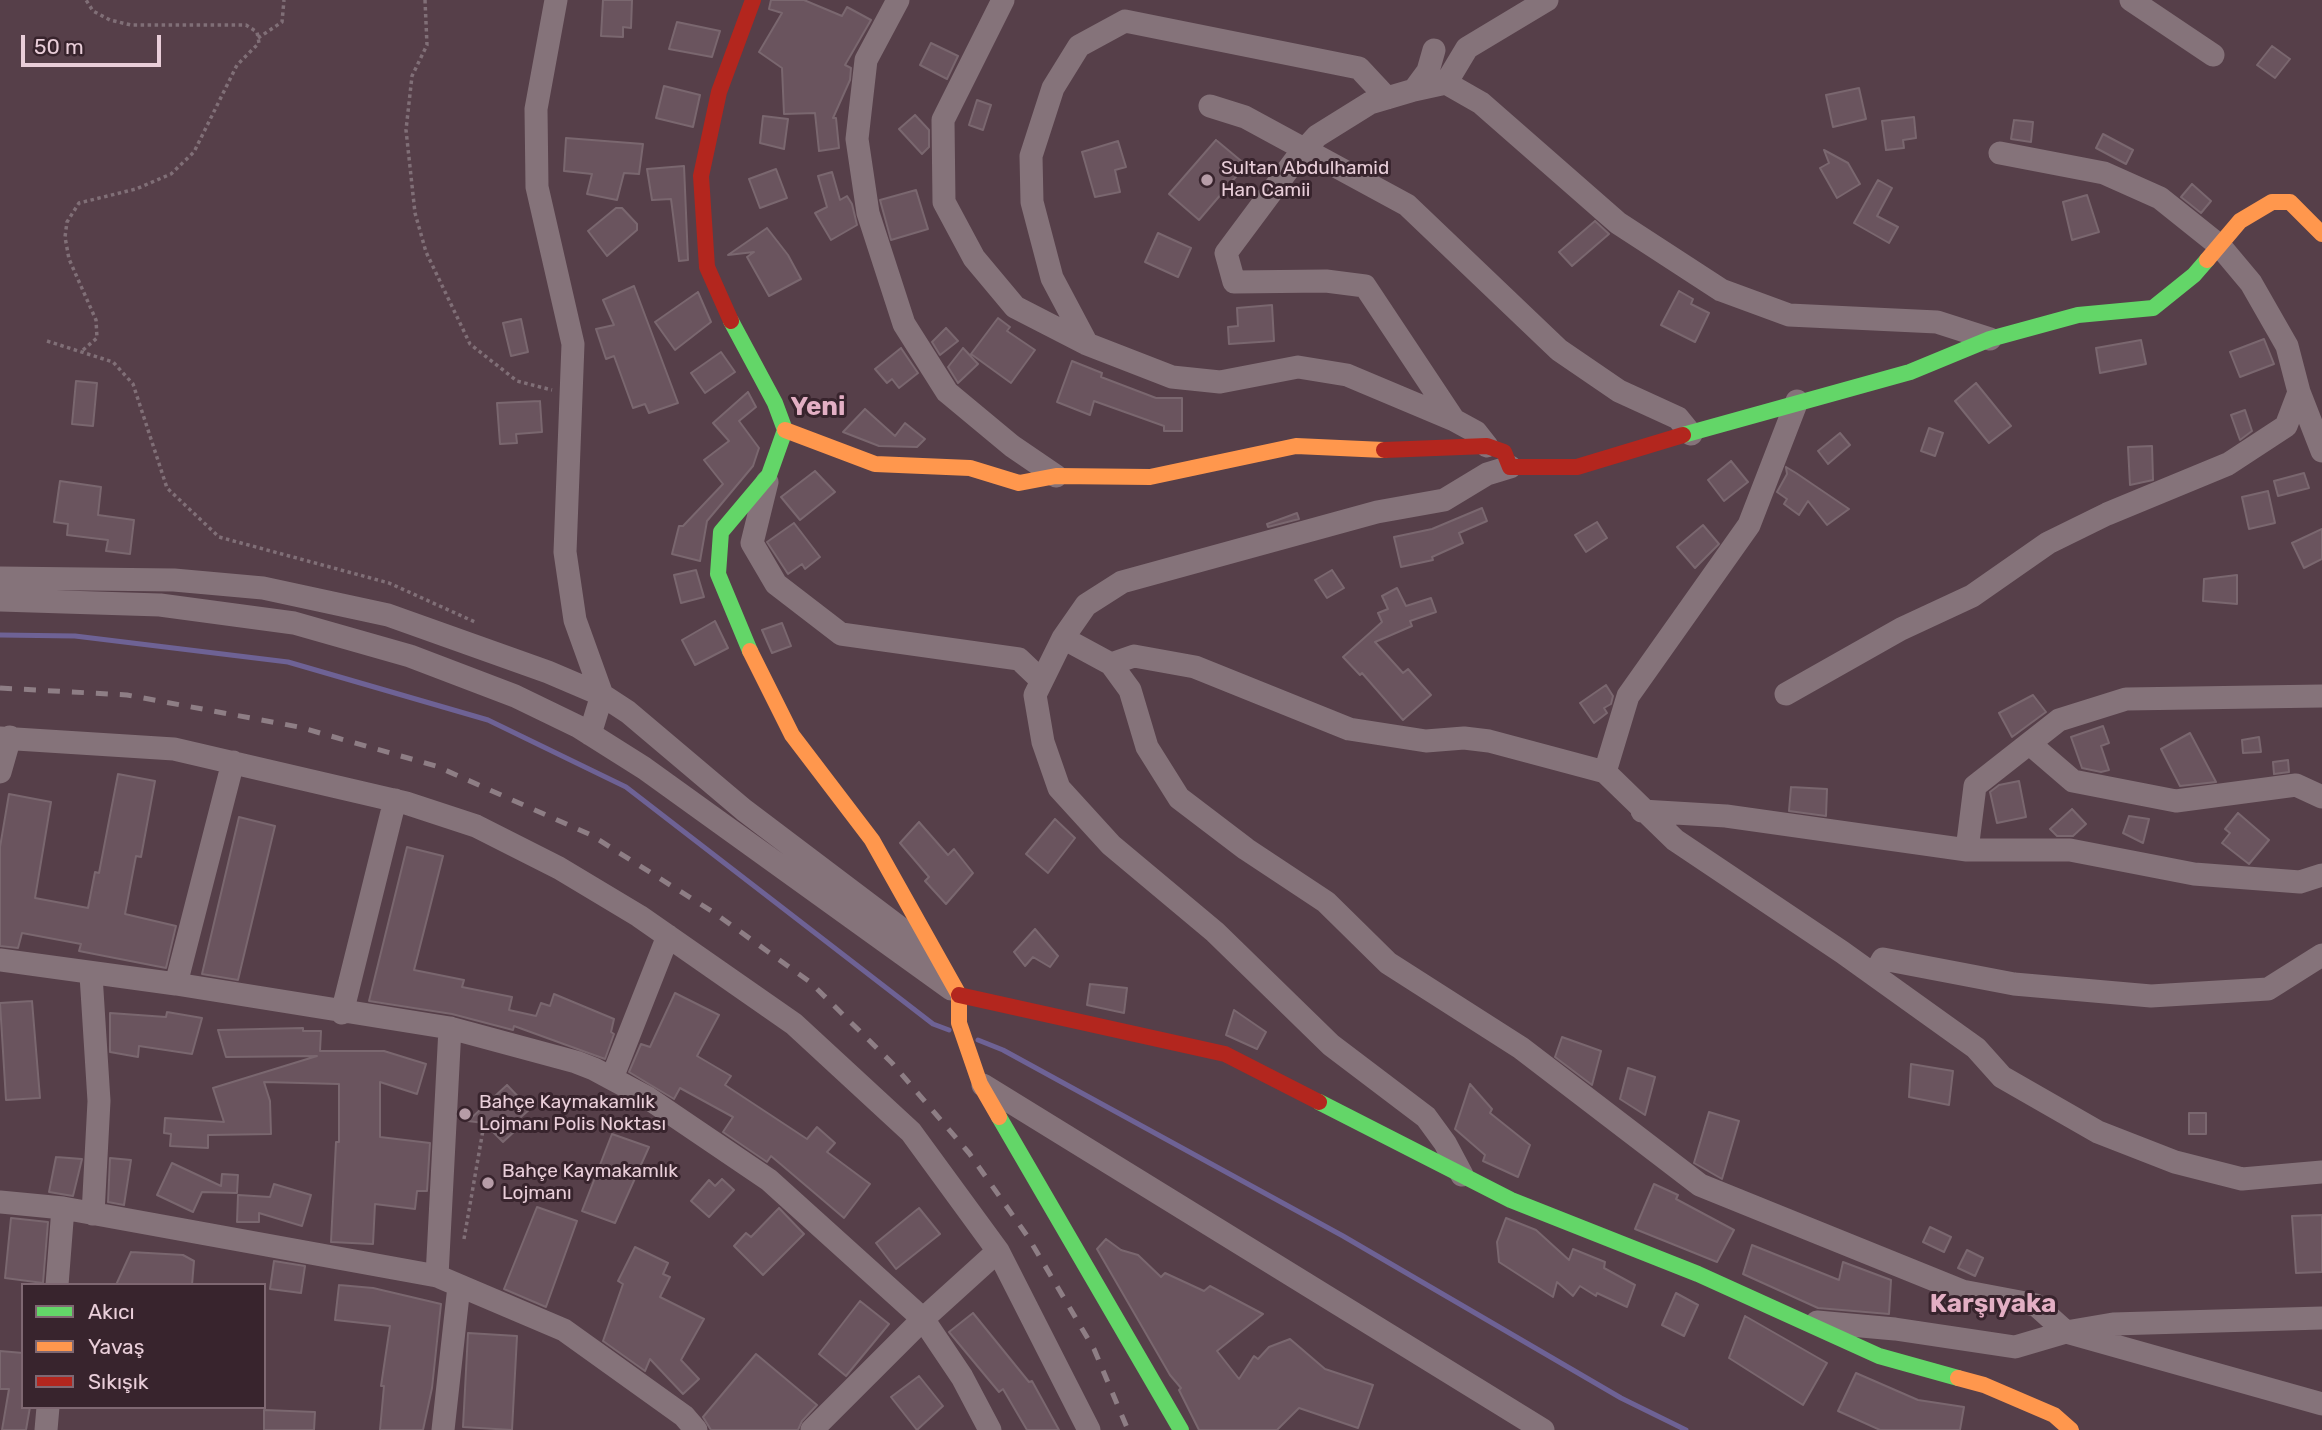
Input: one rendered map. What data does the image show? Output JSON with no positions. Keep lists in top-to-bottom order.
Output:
{
  "districts": ["Yeni", "Karşıyaka"],
  "places": ["Sultan Abdulhamid Han Camii", "Bahçe Kaymakamlık Lojmanı Polis Noktası", "Bahçe Kaymakamlık Lojmanı"],
  "legend": ["Akıcı", "Yavaş", "Sıkışık"],
  "scale_bar": "50 m"
}
